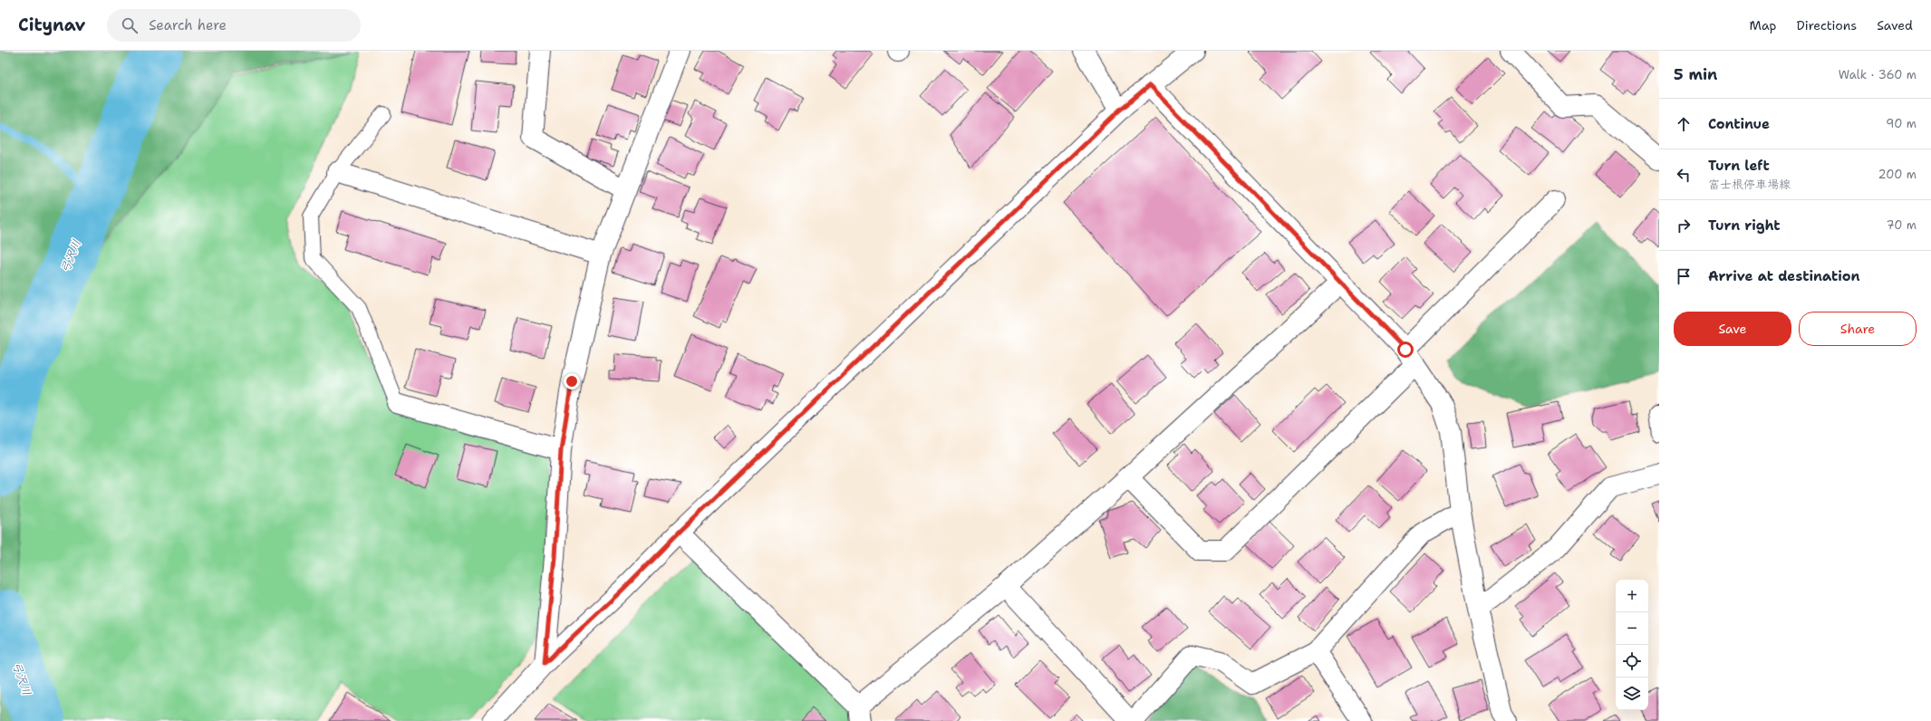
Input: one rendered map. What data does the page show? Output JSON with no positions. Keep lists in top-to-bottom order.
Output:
{
  "water": ["弓沢川"],
  "page": {
    "header": "Citynav",
    "search": "Search here",
    "nav": ["Map", "Directions", "Saved"],
    "heading": ["5 min", "Walk · 360 m"],
    "list": [
      ["Continue", "90 m"],
      ["Turn left", "富士根停車場線", "200 m"],
      ["Turn right", "70 m"],
      "Arrive at destination"
    ],
    "buttons": ["Save", "Share"],
    "map_buttons": ["+", "−"]
  }
}
